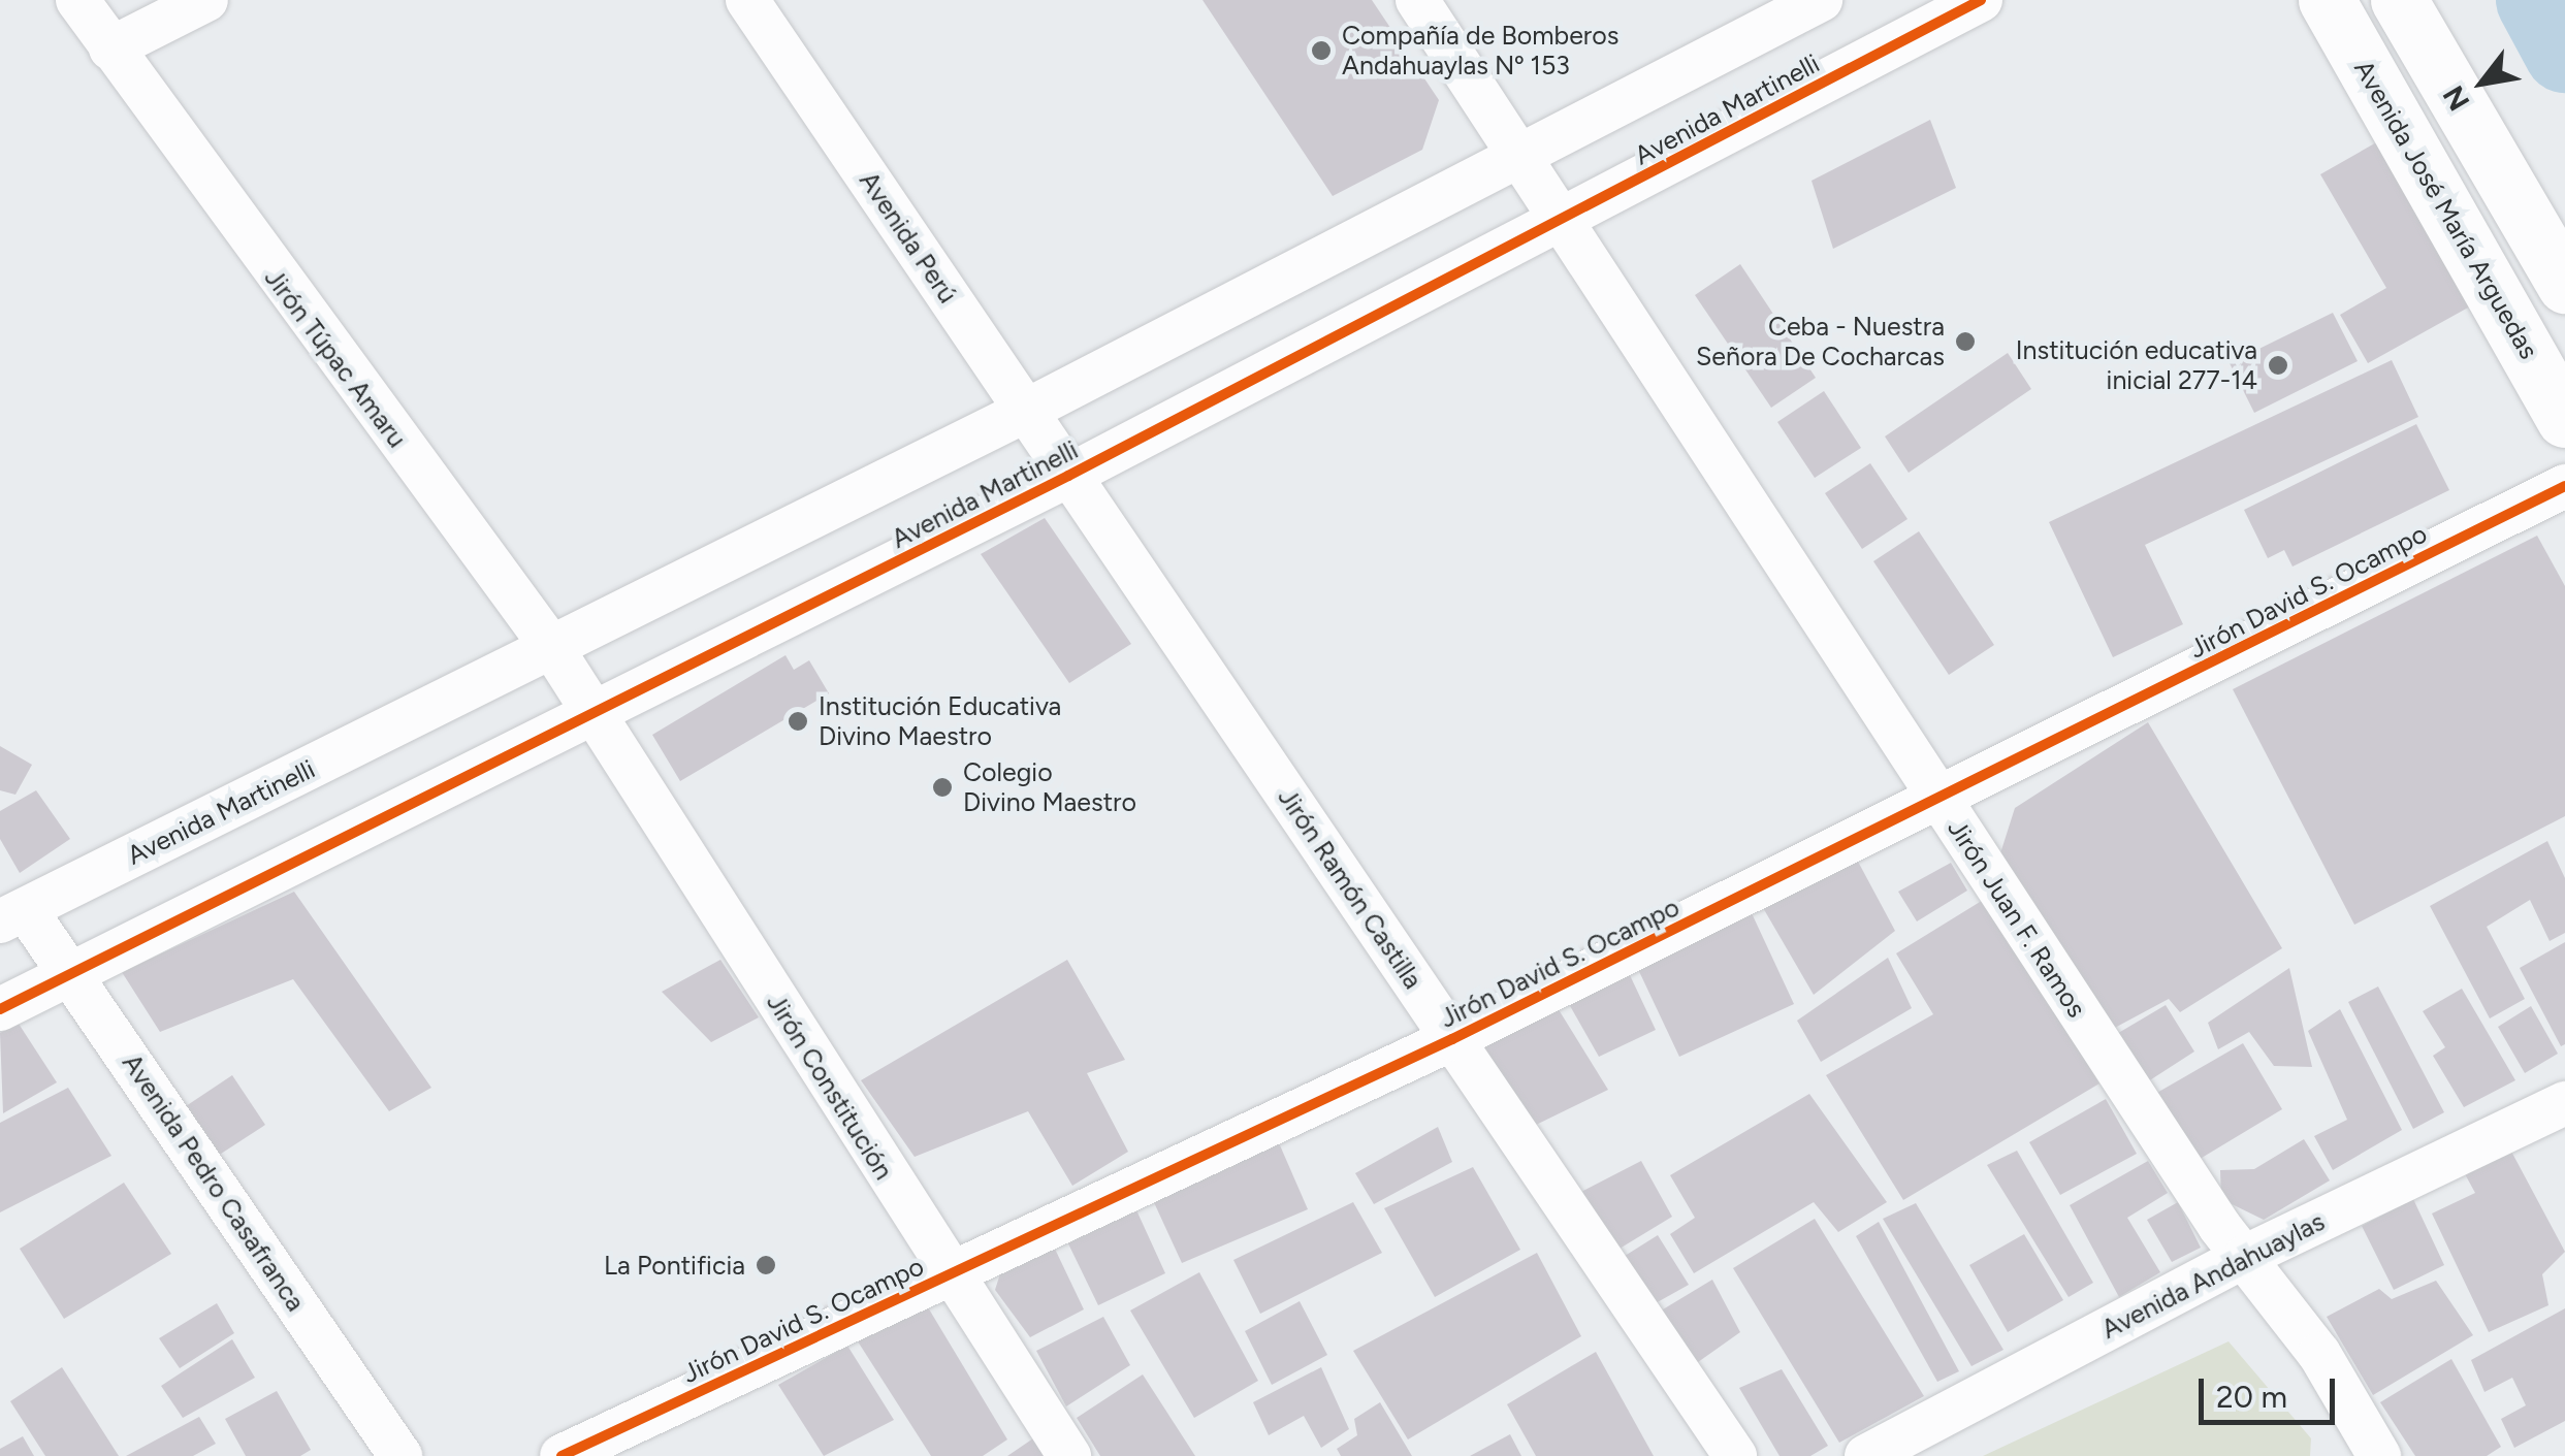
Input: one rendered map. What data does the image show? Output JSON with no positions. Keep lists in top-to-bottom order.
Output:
{
  "streets": {
    "highway": ["Avenida José María Arguedas"],
    "street": [
      "Avenida Martinelli",
      "Avenida Perú",
      "Jirón Túpac Amaru",
      "Jirón David S. Ocampo",
      "Jirón Ramón Castilla",
      "Jirón Juan F. Ramos",
      "Jirón Constitución",
      "Avenida Pedro Casafranca",
      "Avenida Andahuaylas"
    ]
  },
  "crossings": [
    ["Avenida Martinelli", "Avenida Perú"],
    ["Avenida Martinelli", "Jirón Túpac Amaru"],
    ["Avenida Martinelli", "Jirón Ramón Castilla"],
    ["Avenida Martinelli", "Jirón Juan F. Ramos"],
    ["Avenida Martinelli", "Jirón Constitución"],
    ["Avenida Martinelli", "Avenida Pedro Casafranca"],
    ["Avenida Perú", "Jirón Ramón Castilla"],
    ["Jirón Túpac Amaru", "Jirón Constitución"],
    ["Jirón David S. Ocampo", "Jirón Ramón Castilla"],
    ["Jirón David S. Ocampo", "Jirón Juan F. Ramos"],
    ["Jirón David S. Ocampo", "Jirón Constitución"],
    ["Jirón Juan F. Ramos", "Avenida Andahuaylas"]
  ],
  "places": [
    "Compañía de Bomberos Andahuaylas Nº 153",
    "Ceba - Nuestra Señora De Cocharcas",
    "Institución educativa inicial 277-14",
    "Institución Educativa Divino Maestro",
    "Colegio Divino Maestro",
    "La Pontificia"
  ],
  "scale_bar": "20 m",
  "north": "bottom left"
}
